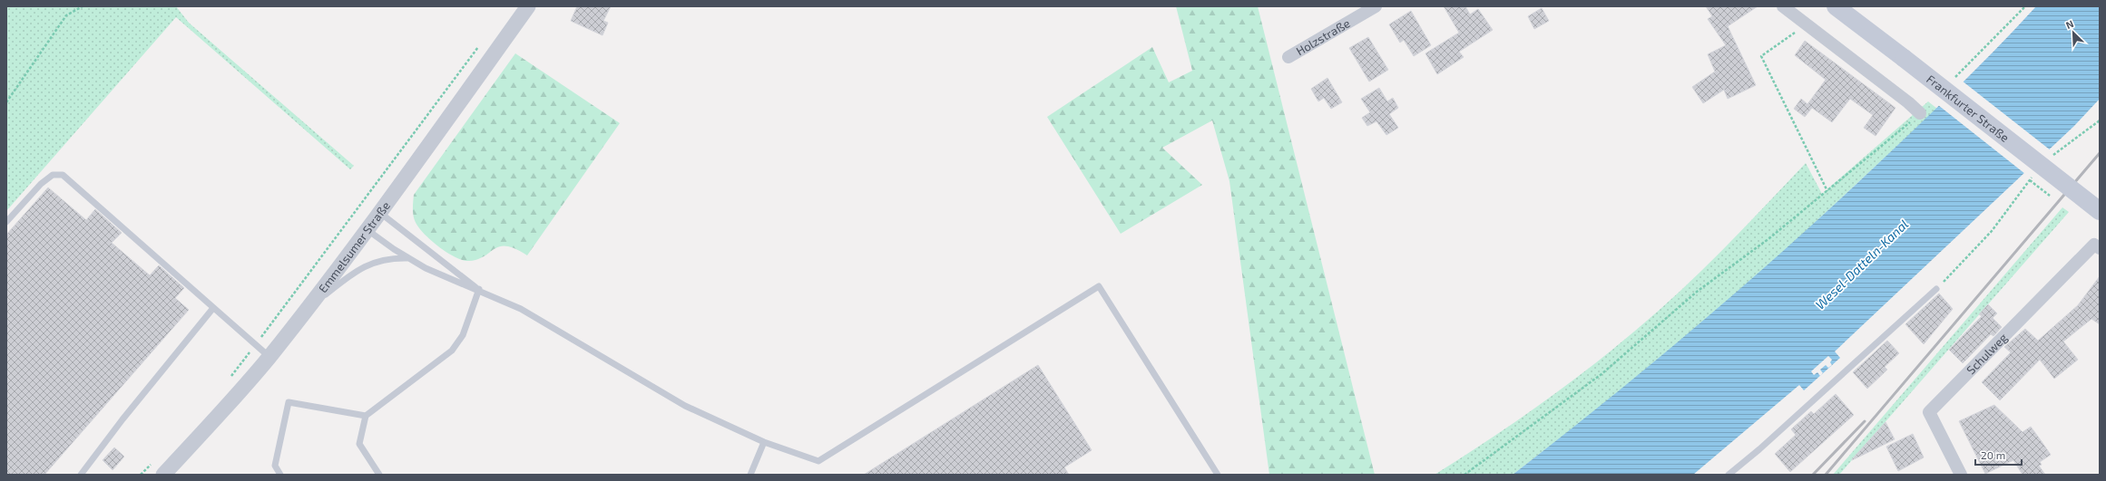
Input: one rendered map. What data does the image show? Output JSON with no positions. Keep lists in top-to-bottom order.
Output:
{
  "streets": {
    "main road": ["Frankfurter Straße"],
    "street": ["Holzstraße", "Emmelsumer Straße", "Schulweg"]
  },
  "water": ["Wesel-Datteln-Kanal"],
  "scale_bar": "20 m",
  "north": "top left"
}
